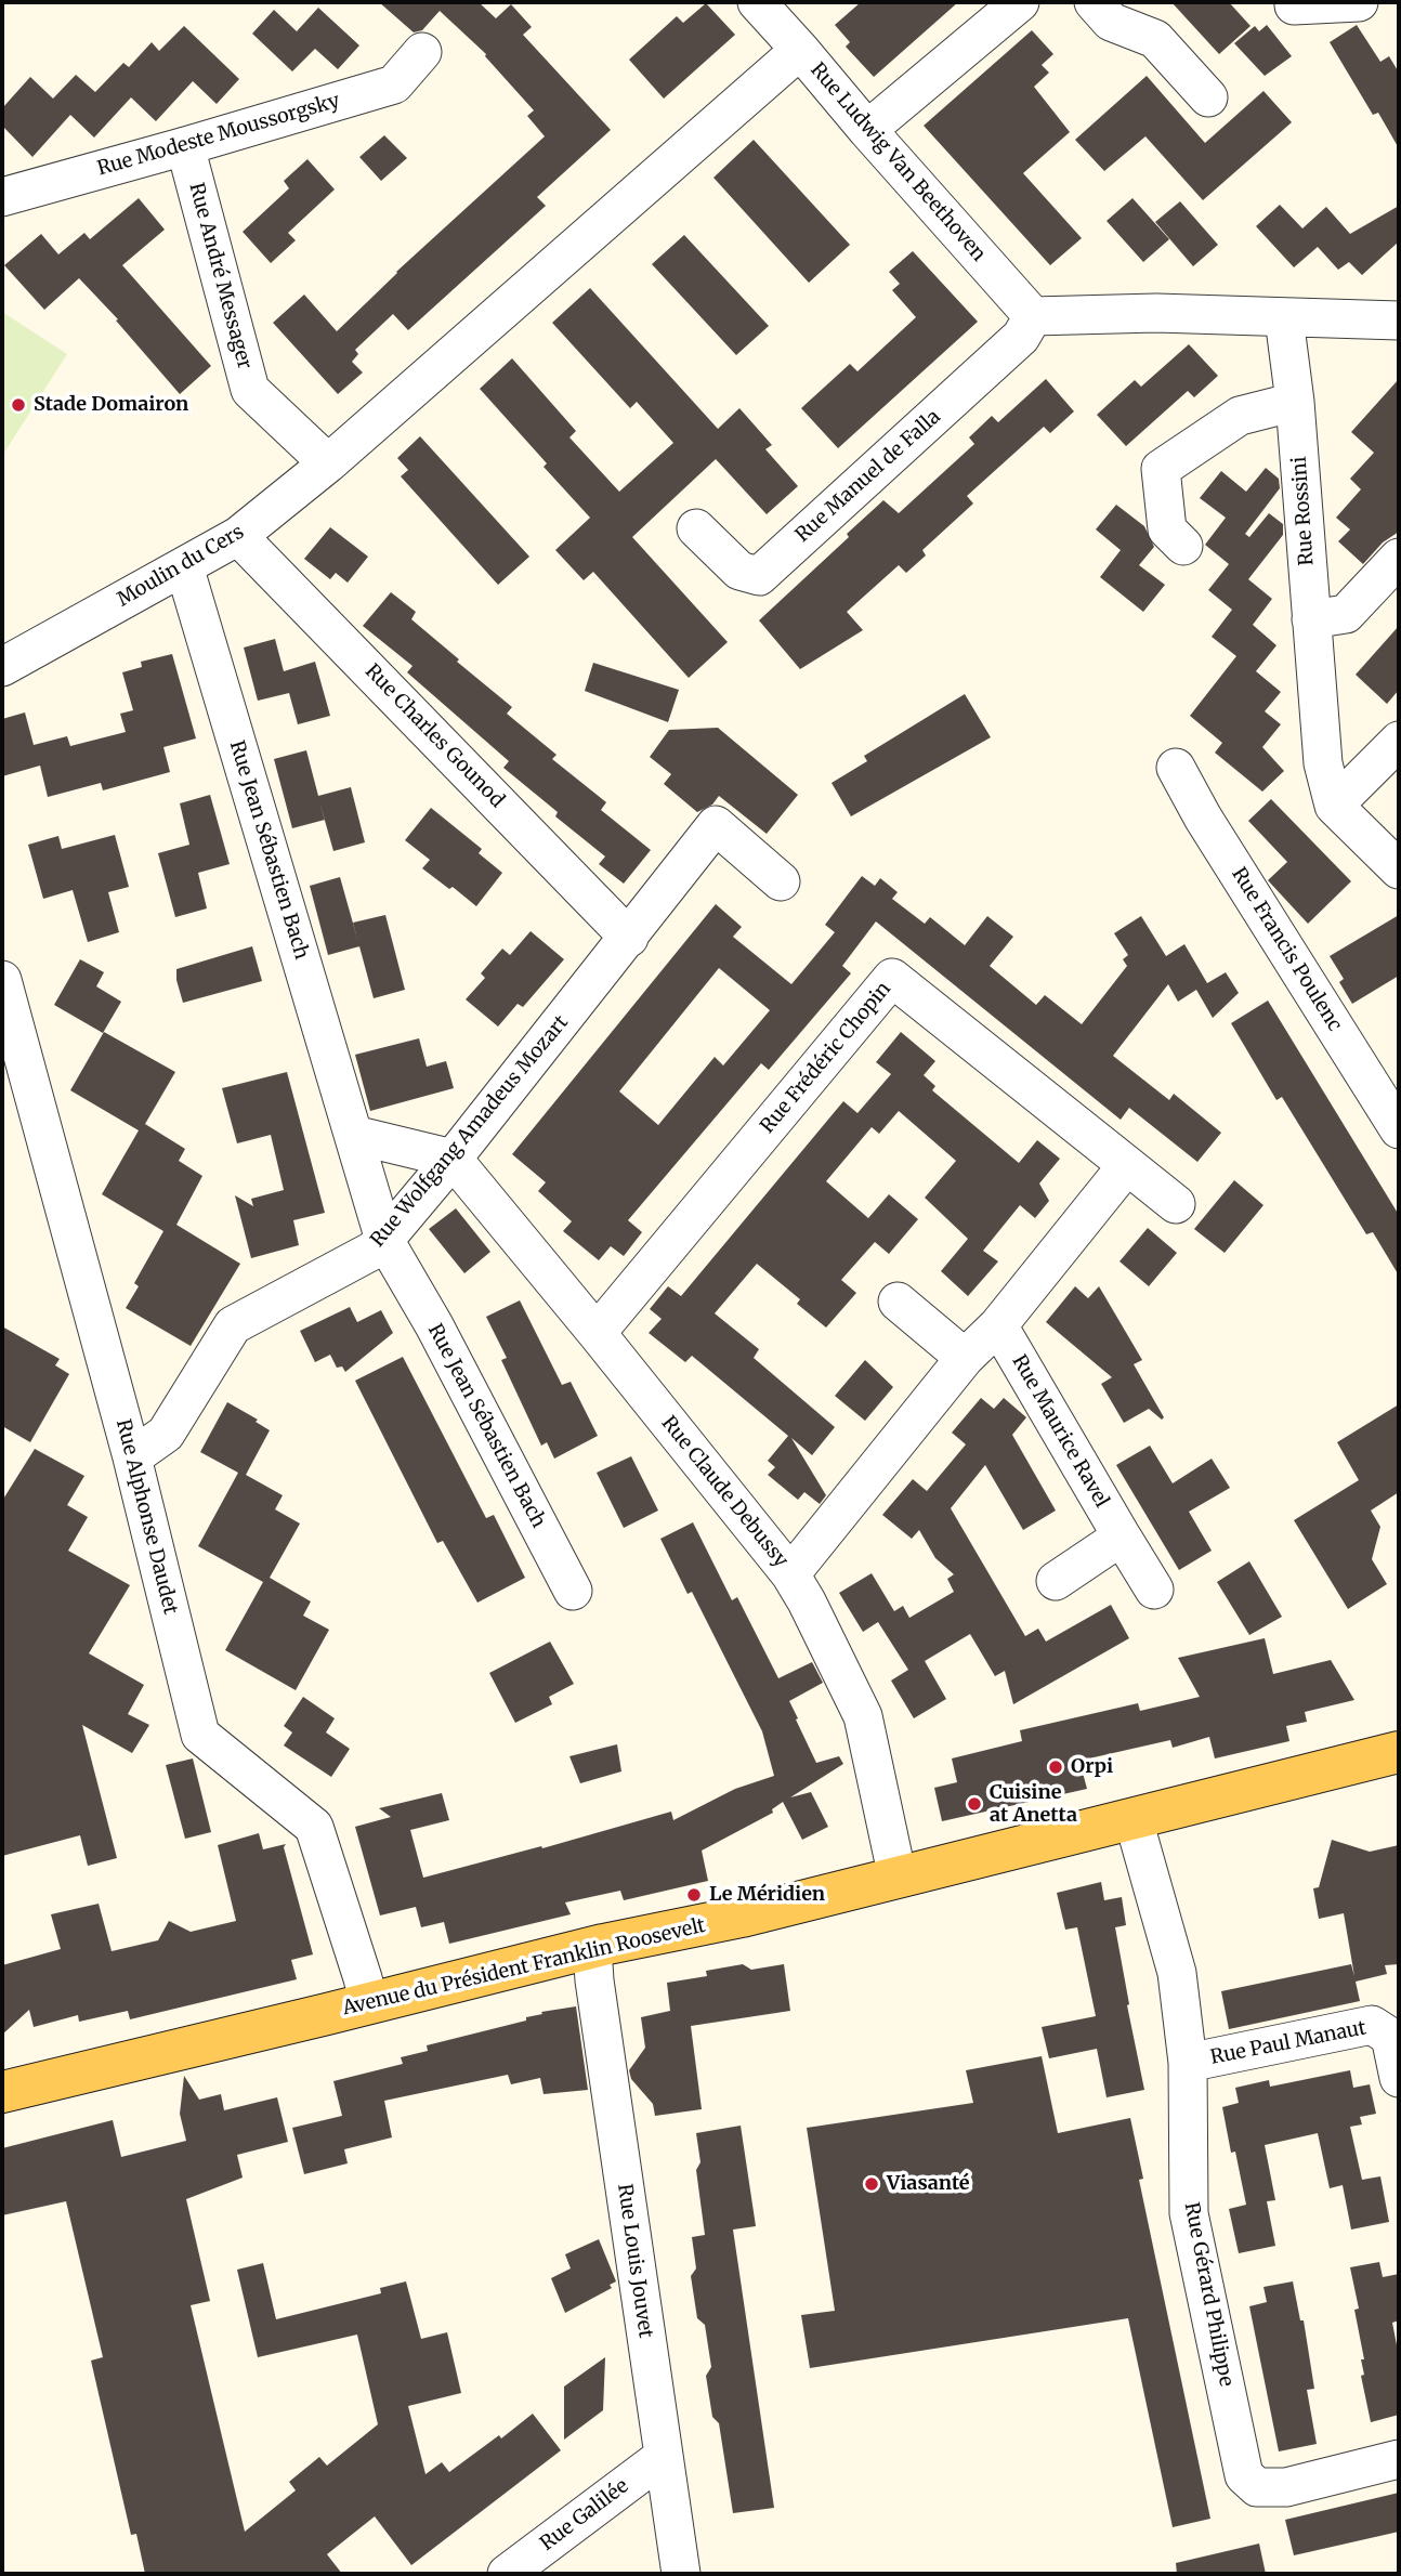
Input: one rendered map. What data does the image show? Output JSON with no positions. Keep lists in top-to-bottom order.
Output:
{
  "streets": {
    "main road": ["Avenue du Président Franklin Roosevelt"],
    "street": [
      "Rue Modeste Moussorgsky",
      "Rue Ludwig Van Beethoven",
      "Rue André Messager",
      "Rue Manuel de Falla",
      "Rue Rossini",
      "Moulin du Cers",
      "Rue Charles Gounod",
      "Rue Jean Sébastien Bach",
      "Rue Francis Poulenc",
      "Rue Frédéric Chopin",
      "Rue Wolfgang Amadeus Mozart",
      "Rue Maurice Ravel",
      "Rue Claude Debussy",
      "Rue Alphonse Daudet",
      "Rue Paul Manaut",
      "Rue Louis Jouvet",
      "Rue Gérard Philippe",
      "Rue Galilée"
    ]
  },
  "crossings": [
    ["Rue Modeste Moussorgsky", "Rue André Messager"],
    ["Rue Ludwig Van Beethoven", "Rue André Messager"],
    ["Rue Ludwig Van Beethoven", "Rue Manuel de Falla"],
    ["Rue Ludwig Van Beethoven", "Moulin du Cers"],
    ["Rue André Messager", "Moulin du Cers"],
    ["Moulin du Cers", "Rue Charles Gounod"],
    ["Moulin du Cers", "Rue Jean Sébastien Bach"],
    ["Rue Charles Gounod", "Rue Wolfgang Amadeus Mozart"],
    ["Rue Jean Sébastien Bach", "Rue Wolfgang Amadeus Mozart"],
    ["Rue Frédéric Chopin", "Rue Claude Debussy"],
    ["Rue Wolfgang Amadeus Mozart", "Rue Claude Debussy"],
    ["Rue Wolfgang Amadeus Mozart", "Rue Alphonse Daudet"],
    ["Rue Claude Debussy", "Avenue du Président Franklin Roosevelt"],
    ["Rue Alphonse Daudet", "Avenue du Président Franklin Roosevelt"],
    ["Avenue du Président Franklin Roosevelt", "Rue Louis Jouvet"],
    ["Avenue du Président Franklin Roosevelt", "Rue Gérard Philippe"],
    ["Rue Paul Manaut", "Rue Gérard Philippe"],
    ["Rue Louis Jouvet", "Rue Galilée"]
  ],
  "places": [
    "Stade Domairon",
    "Orpi",
    "Cuisine at Anetta",
    "Le Méridien",
    "Viasanté"
  ]
}
